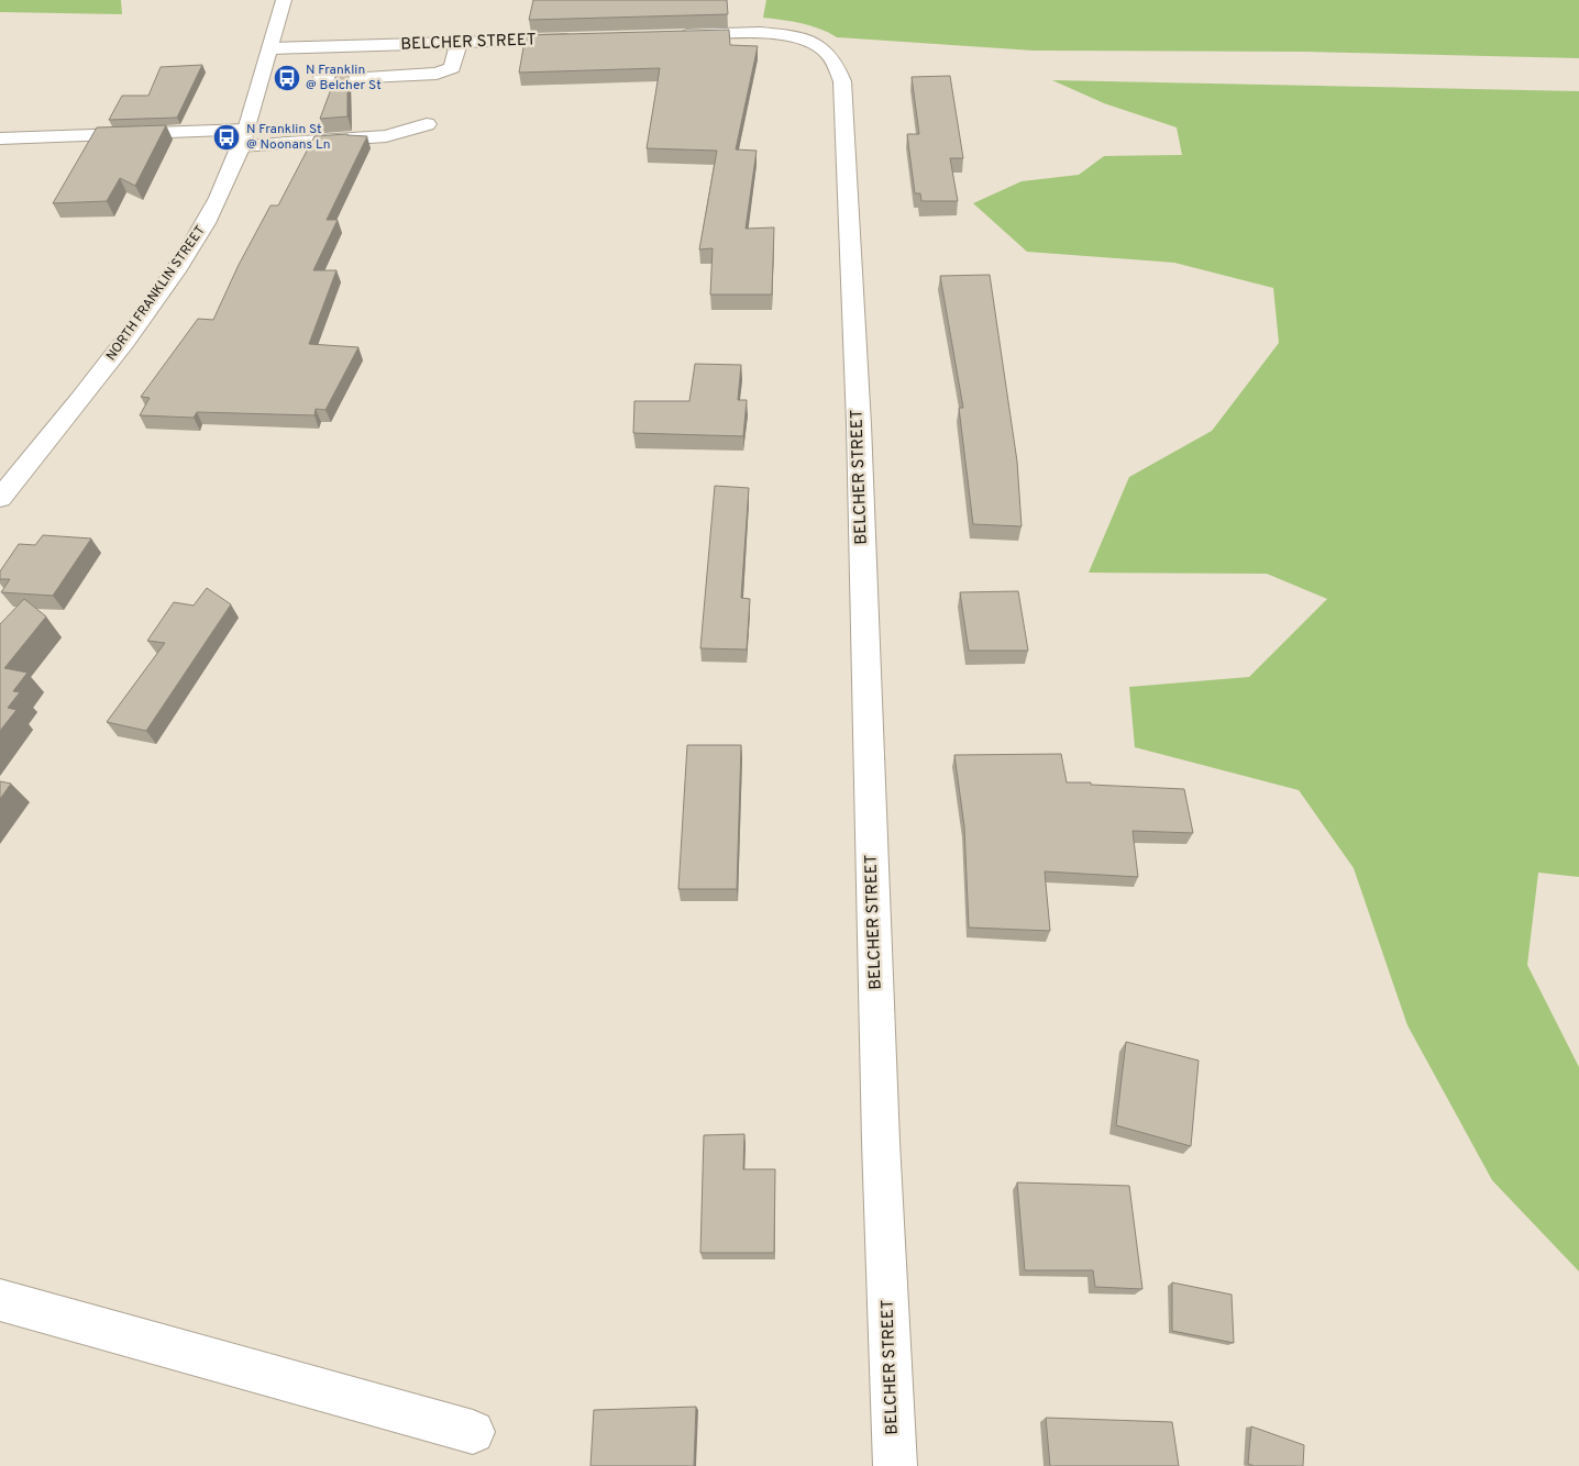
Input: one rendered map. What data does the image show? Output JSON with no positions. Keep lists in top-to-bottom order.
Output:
{
  "streets": {
    "street": ["BELCHER STREET", "NORTH FRANKLIN STREET"]
  },
  "crossings": [
    ["BELCHER STREET", "NORTH FRANKLIN STREET"]
  ],
  "places": {
    "bus stop": ["N Franklin @ Belcher St", "N Franklin St @ Noonans Ln"]
  }
}
